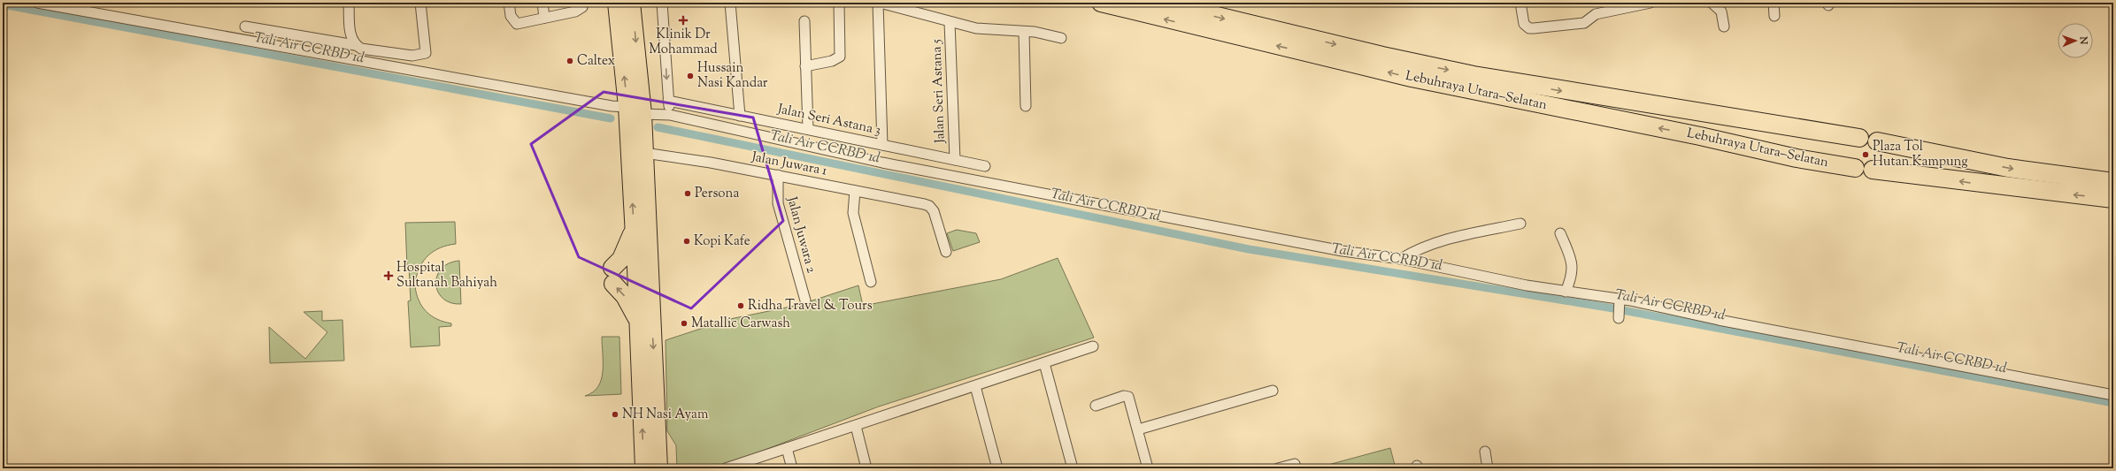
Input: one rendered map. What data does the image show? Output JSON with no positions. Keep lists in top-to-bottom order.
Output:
{
  "streets": {
    "highway": ["Lebuhraya Utara–Selatan"],
    "street": [
      "Jalan Seri Astana 5",
      "Jalan Seri Astana 3",
      "Jalan Juwara 1",
      "Jalan Juwara 2"
    ]
  },
  "crossings": [
    ["Jalan Seri Astana 5", "Jalan Seri Astana 3"],
    ["Jalan Juwara 1", "Jalan Juwara 2"]
  ],
  "water": ["Tali Air CCRBD 1d"],
  "places": {
    "health": ["Klinik Dr Mohammad", "Hospital Sultanah Bahiyah"],
    "other": [
      "Caltex",
      "Hussain Nasi Kandar",
      "Plaza Tol Hutan Kampung",
      "Persona",
      "Kopi Kafe",
      "Ridha Travel & Tours",
      "Matallic Carwash",
      "NH Nasi Ayam"
    ]
  },
  "north": "right"
}
